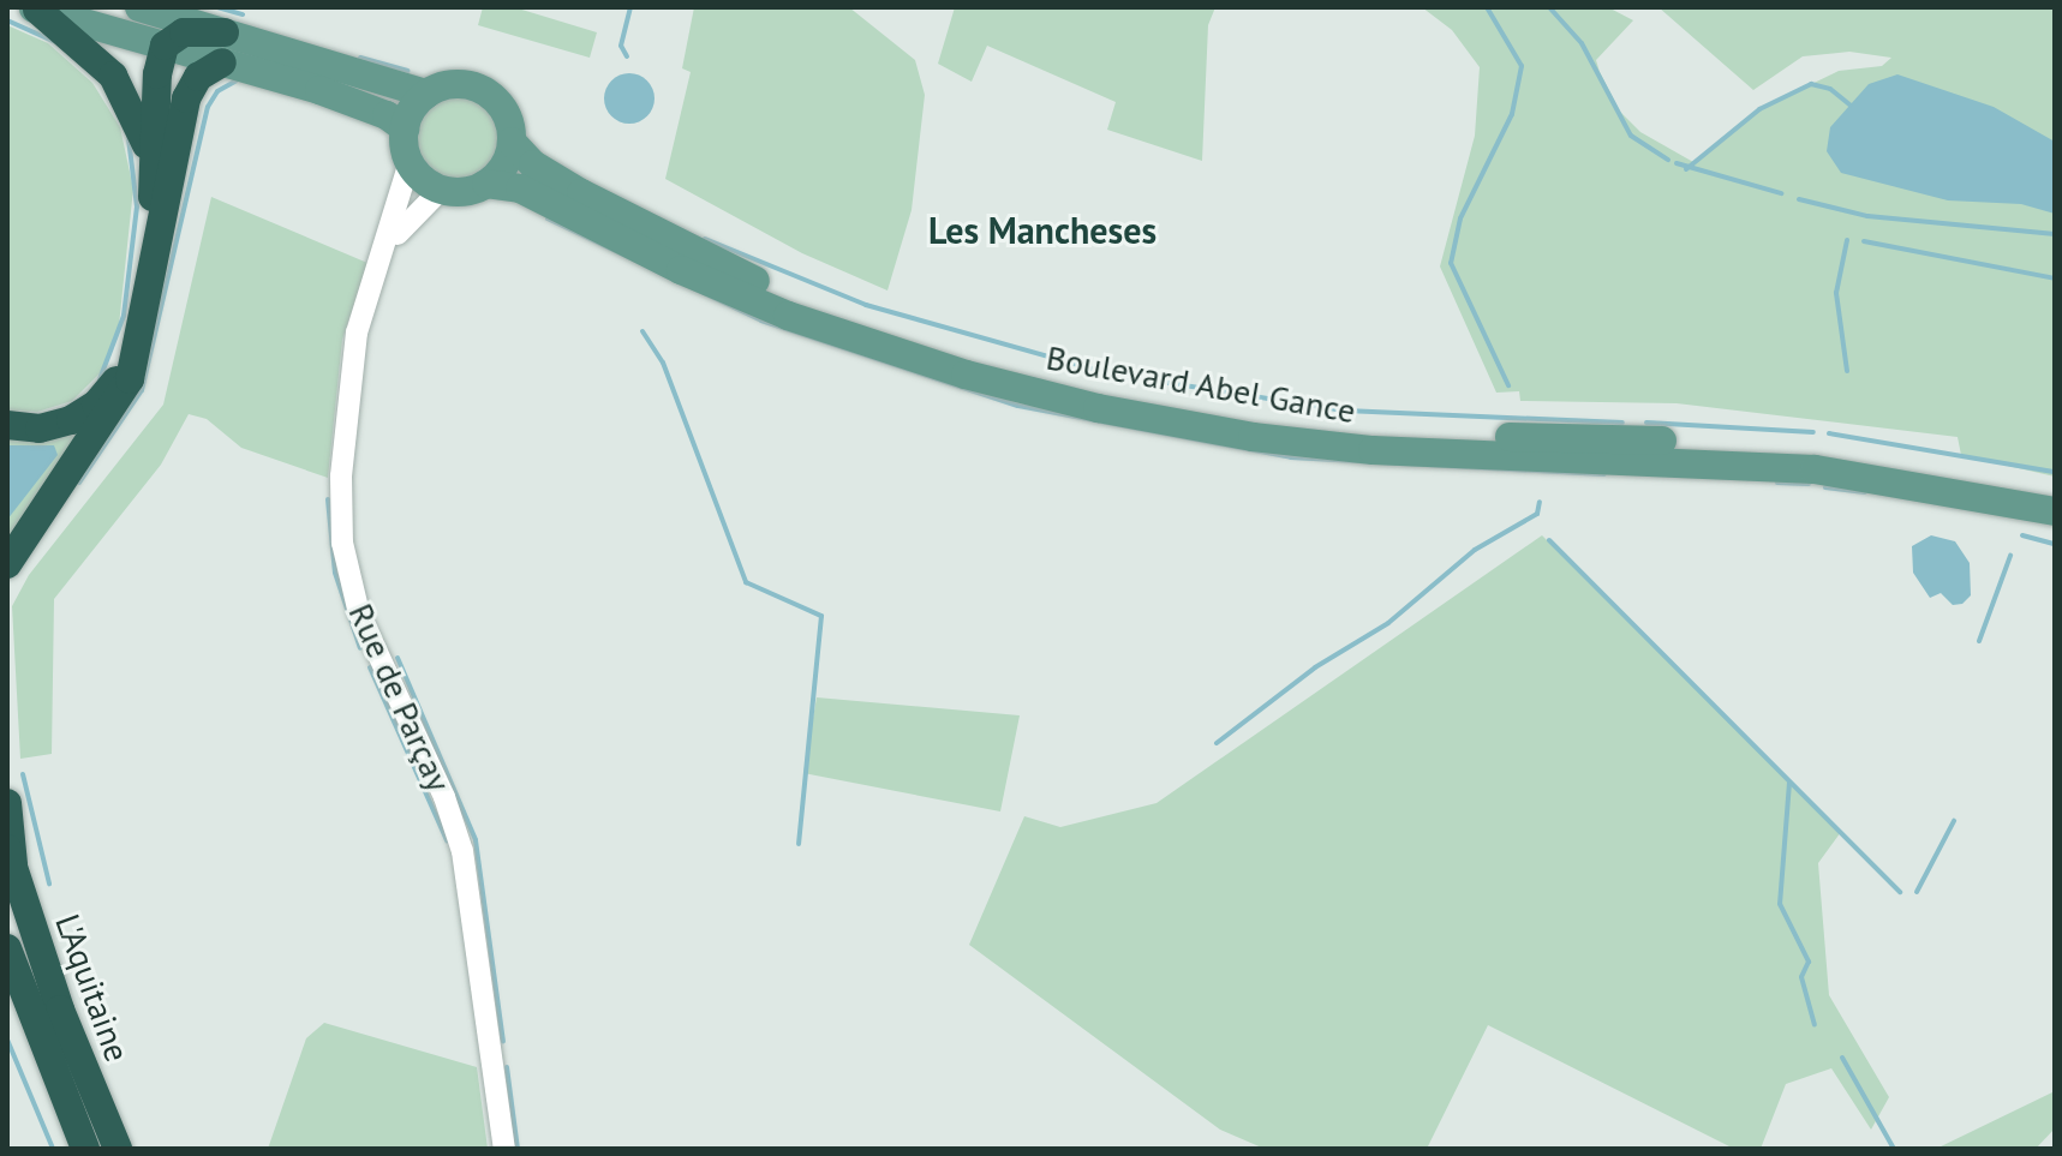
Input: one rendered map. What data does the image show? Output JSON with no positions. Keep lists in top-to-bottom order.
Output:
{
  "streets": {
    "highway": ["L'Aquitaine"],
    "main road": ["Boulevard Abel Gance"],
    "street": ["Rue de Parçay"]
  },
  "crossings": [
    ["Boulevard Abel Gance", "Rue de Parçay"]
  ],
  "districts": ["Les Mancheses"]
}
